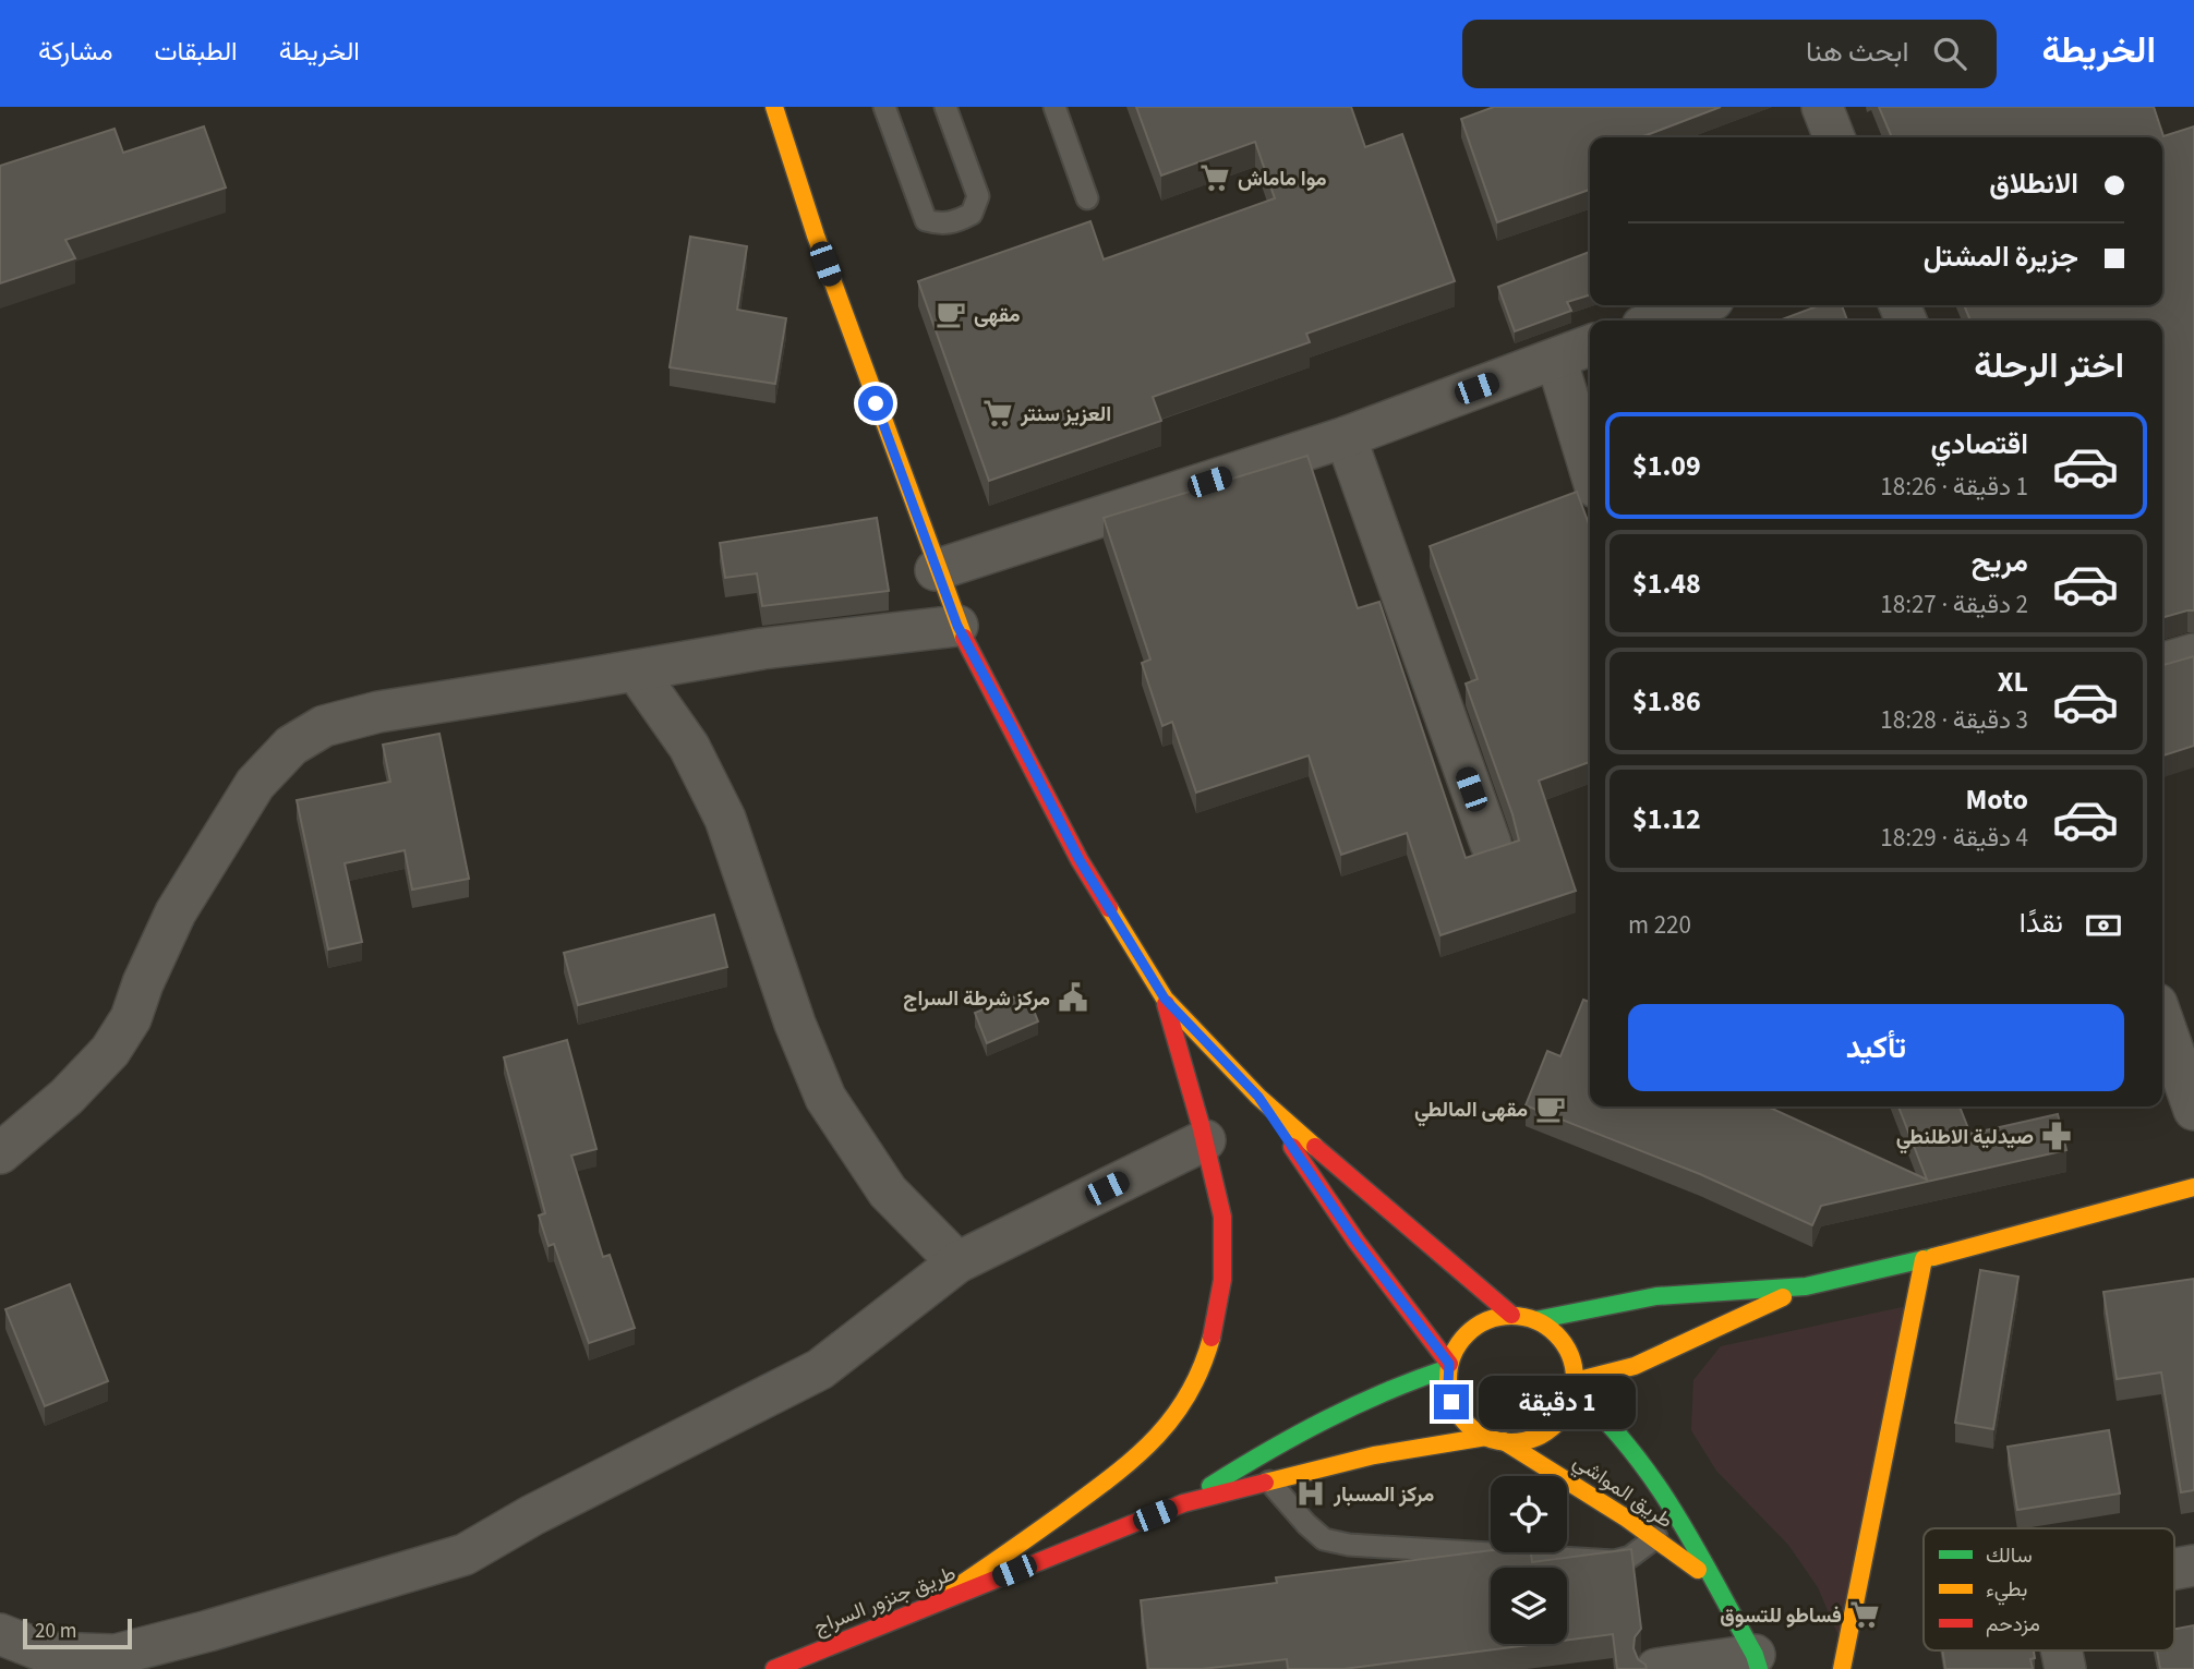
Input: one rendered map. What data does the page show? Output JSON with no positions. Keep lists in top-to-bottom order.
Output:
{
  "streets": {
    "main road": ["طريق المواشي", "طريق جنزور السراج"]
  },
  "crossings": [
    ["طريق المواشي", "طريق جنزور السراج"]
  ],
  "places": {
    "supermarket": ["موا ماماش", "العزيز سنتر", "فساطو للتسوق"],
    "cafe": ["مقهى", "مقهى المالطي"],
    "public building": ["مركز شرطة السراج"],
    "pharmacy": ["صيدلية الاطلنطي"],
    "hospital": ["مركز المسبار"]
  },
  "legend": ["سالك", "بطيء", "مزدحم"],
  "scale_bar": "20 m",
  "page": {
    "header": "الخريطة",
    "search": "ابحث هنا",
    "nav": ["الخريطة", "الطبقات", "مشاركة"],
    "banner": ["الانطلاق", "جزيرة المشتل"],
    "heading": "اختر الرحلة",
    "list": [
      {
        "name": "اقتصادي",
        "note": "1 دقيقة · 18:26",
        "value": "$1.09"
      },
      {
        "name": "مريح",
        "note": "2 دقيقة · 18:27",
        "value": "$1.48"
      },
      {
        "name": "XL",
        "note": "3 دقيقة · 18:28",
        "value": "$1.86"
      },
      {
        "name": "Moto",
        "note": "4 دقيقة · 18:29",
        "value": "$1.12"
      }
    ],
    "pay": ["نقدًا", "220 m"],
    "buttons": "تأكيد",
    "bubble": "1 دقيقة",
    "scale": "20 m"
  }
}
